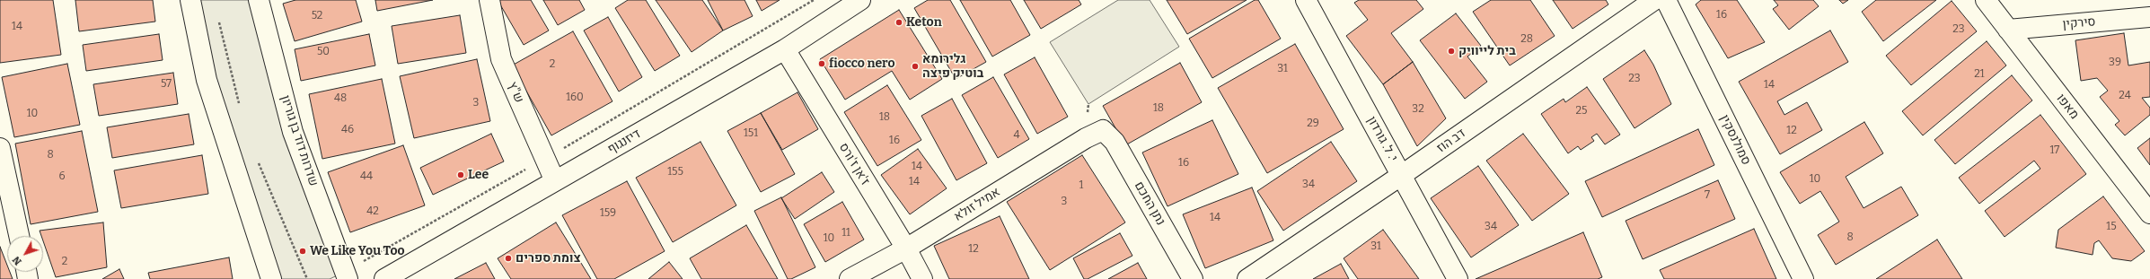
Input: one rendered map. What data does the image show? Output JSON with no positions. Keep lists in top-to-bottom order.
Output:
{
  "streets": {
    "street": [
      "סירקין",
      "ש\"ץ",
      "מאפו",
      "י. ל. גורדון",
      "סמולנסקין",
      "שדרות דוד בן גוריון",
      "דב הוז",
      "דיזנגוף",
      "ז'אן ז'ורס",
      "נתן החכם",
      "אמיל זולא"
    ]
  },
  "crossings": [
    ["סירקין", "מאפו"],
    ["ש\"ץ", "דיזנגוף"],
    ["י. ל. גורדון", "דב הוז"],
    ["דיזנגוף", "ז'אן ז'ורס"],
    ["ז'אן ז'ורס", "אמיל זולא"],
    ["נתן החכם", "אמיל זולא"]
  ],
  "places": [
    "Keton",
    "בית לייוויק",
    "fiocco nero",
    "גלירומא בוטיק פיצה",
    "Lee",
    "We Like You Too",
    "צומת ספרים"
  ],
  "house_numbers": [
    "16",
    "52",
    "14",
    "23",
    "28",
    "50",
    "39",
    "2",
    "31",
    "21",
    "23",
    "57",
    "14",
    "24",
    "160",
    "48",
    "3",
    "18",
    "32",
    "25",
    "10",
    "18",
    "29",
    "46",
    "12",
    "151",
    "4",
    "16",
    "17",
    "8",
    "16",
    "14",
    "155",
    "6",
    "44",
    "10",
    "14",
    "34",
    "1",
    "7",
    "3",
    "42",
    "159",
    "14",
    "34",
    "15",
    "11",
    "8",
    "10",
    "31",
    "12",
    "2"
  ],
  "north": "bottom left"
}
